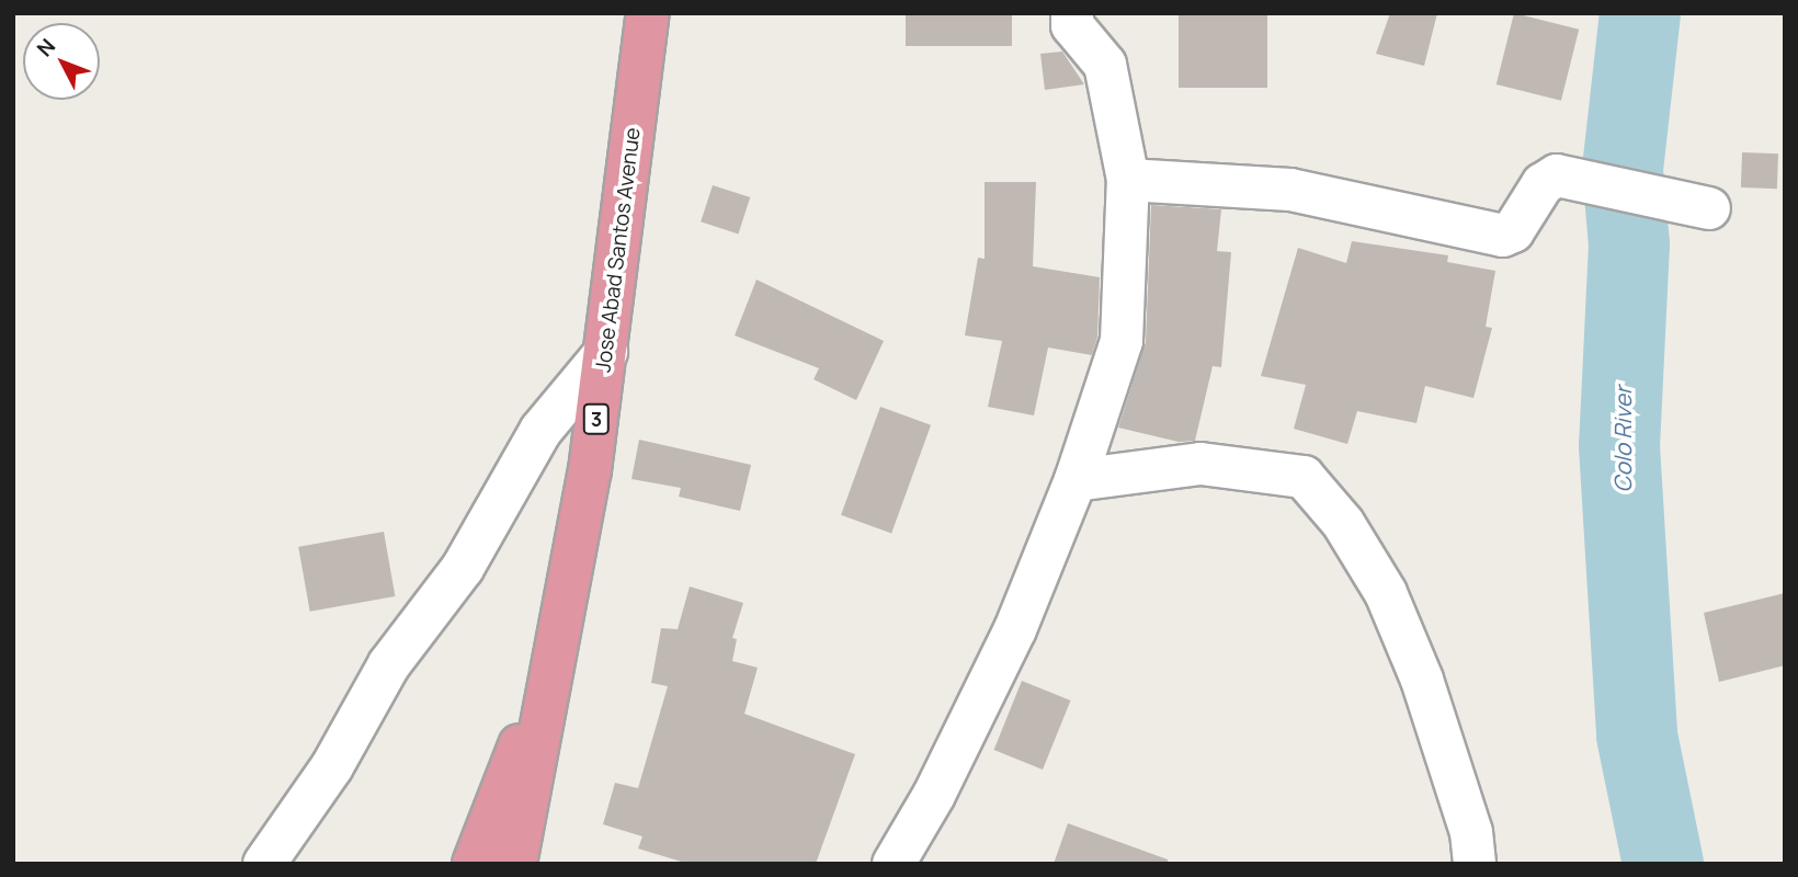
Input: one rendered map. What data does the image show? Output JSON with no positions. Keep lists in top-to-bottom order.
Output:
{
  "streets": {
    "highway": ["Jose Abad Santos Avenue", "3"]
  },
  "water": ["Colo River"],
  "north": "top left"
}
